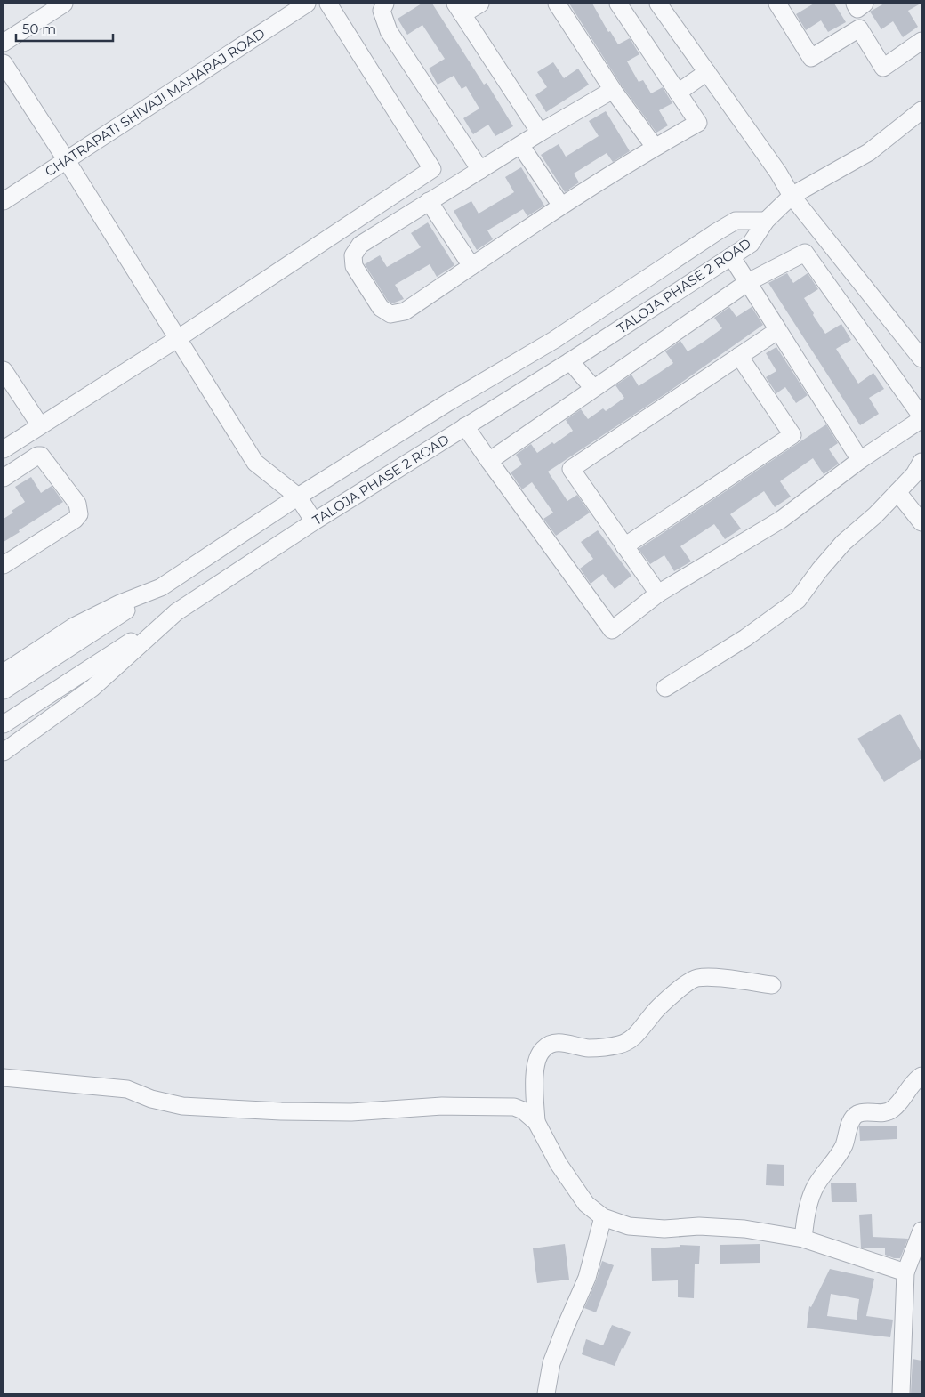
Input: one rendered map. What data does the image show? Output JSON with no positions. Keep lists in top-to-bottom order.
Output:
{
  "streets": {
    "street": ["CHATRAPATI SHIVAJI MAHARAJ ROAD", "TALOJA PHASE 2 ROAD"]
  },
  "scale_bar": "50 m"
}
